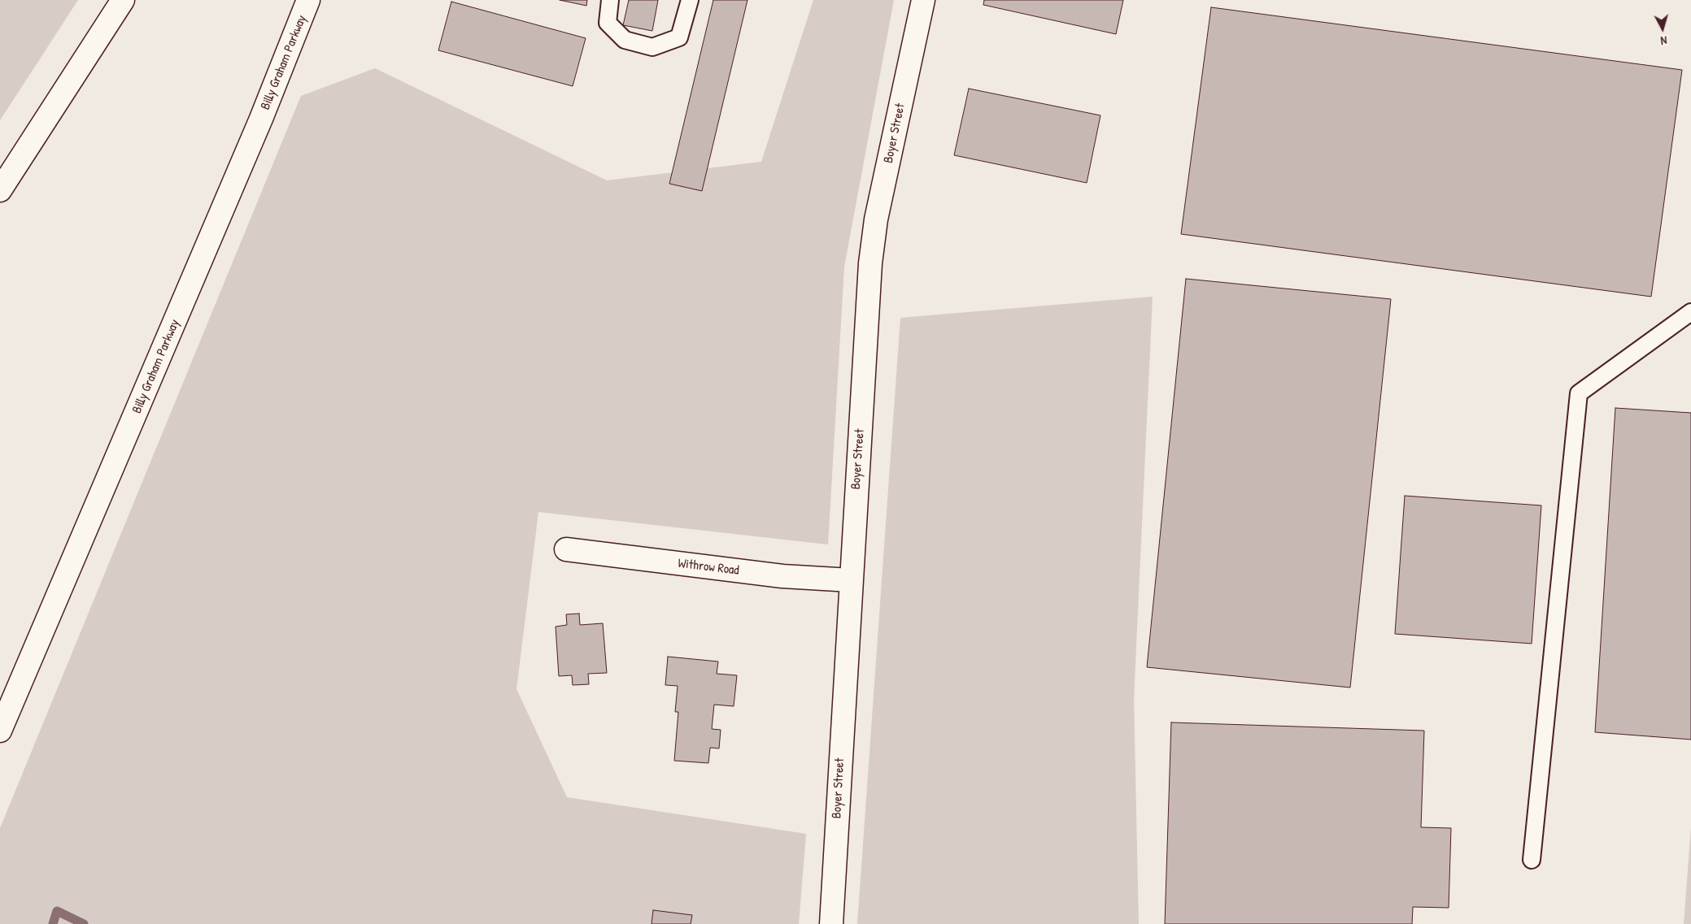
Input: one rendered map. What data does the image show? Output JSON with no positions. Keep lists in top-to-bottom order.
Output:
{
  "streets": {
    "main road": ["Billy Graham Parkway", "Boyer Street", "Withrow Road"]
  },
  "crossings": [
    ["Boyer Street", "Withrow Road"]
  ],
  "north": "bottom"
}
